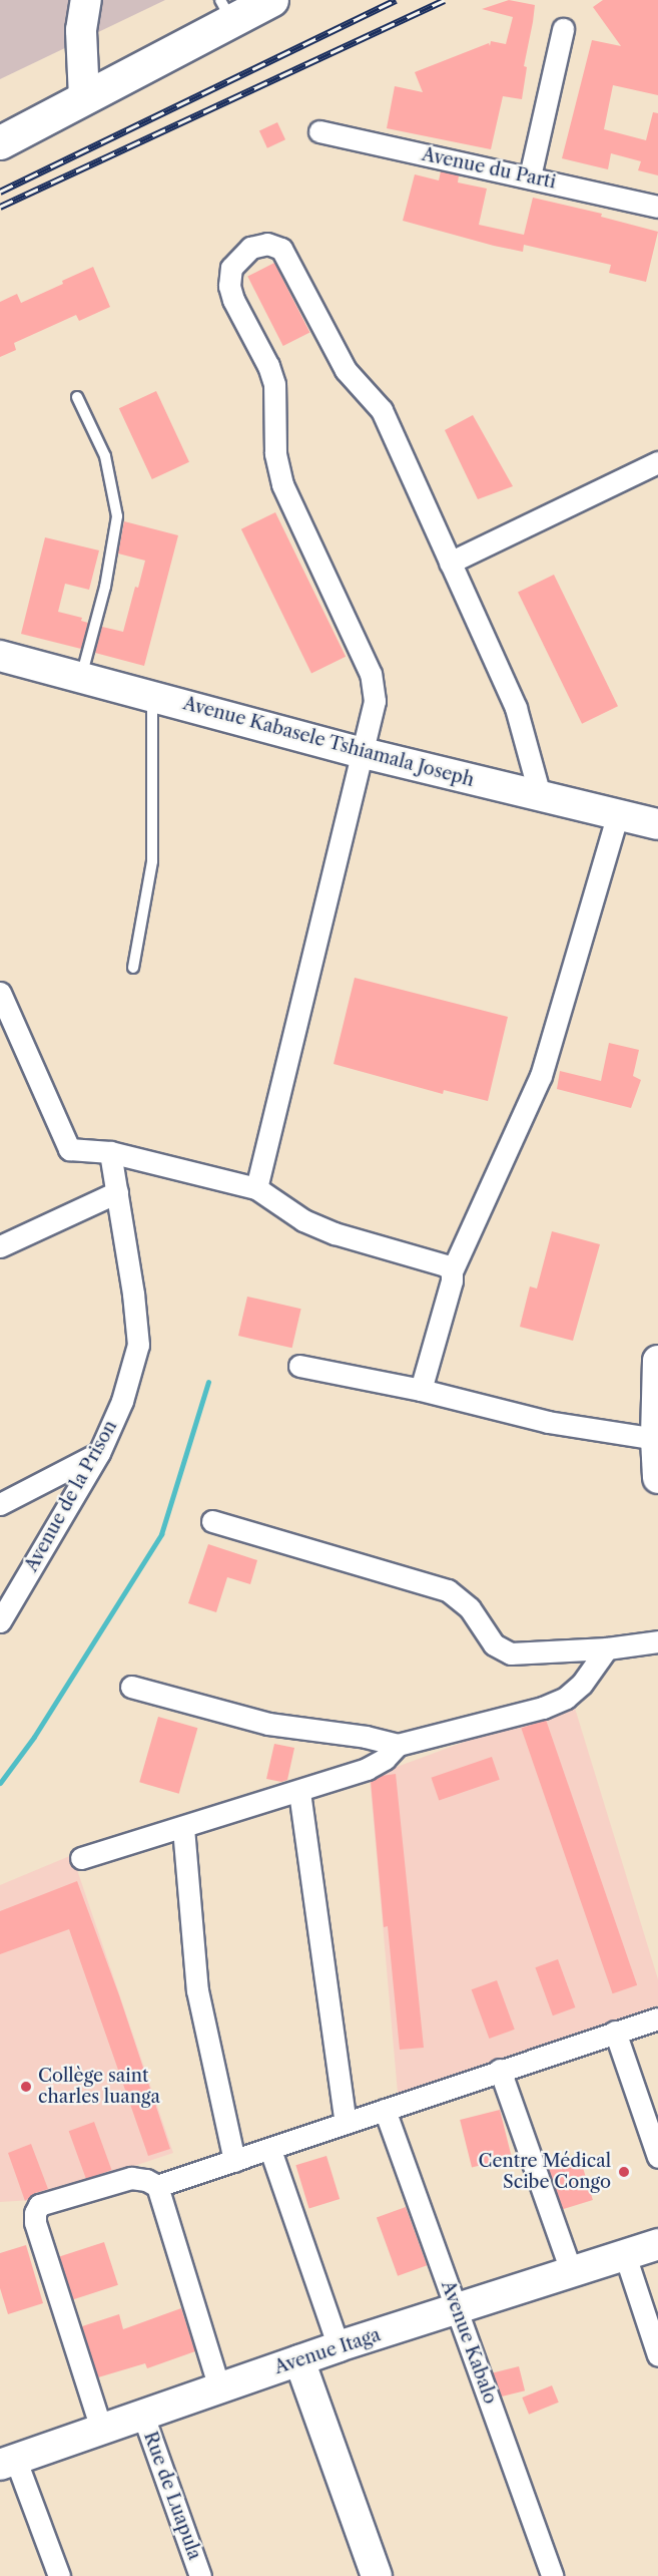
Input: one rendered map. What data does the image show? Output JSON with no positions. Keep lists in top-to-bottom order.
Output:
{
  "streets": {
    "street": [
      "Avenue du Parti",
      "Avenue Kabasele Tshiamala Joseph",
      "Avenue de la Prison",
      "Avenue Kabalo",
      "Avenue Itaga",
      "Rue de Luapula"
    ]
  },
  "crossings": [
    ["Avenue Kabalo", "Avenue Itaga"],
    ["Avenue Itaga", "Rue de Luapula"]
  ],
  "places": ["Collège saint charles luanga", "Centre Médical Scibe Congo"]
}
